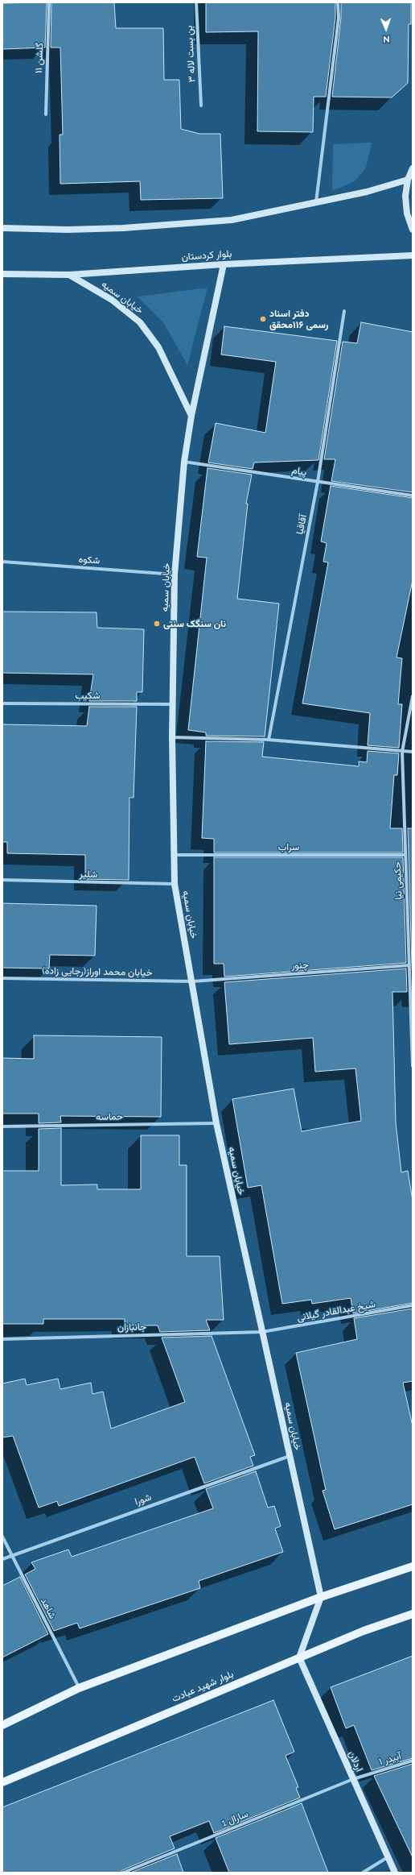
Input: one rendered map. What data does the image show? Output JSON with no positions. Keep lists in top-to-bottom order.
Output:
{
  "streets": {
    "main road": ["بلوار شهید عبادت"],
    "street": [
      "بن بست لاله ۳",
      "گلشن ۱۱",
      "بلوار کردستان",
      "خیابان سمیه",
      "پیام",
      "آقاقیا",
      "شکوه",
      "شکیب",
      "سراب",
      "شلیر",
      "حکیمی نیا",
      "چنور",
      "خیابان محمد اوراز(رجایی زاده)",
      "حماسه",
      "شیخ عبدالقادر گیلانی",
      "جانبازان",
      "شورا",
      "شاهد",
      "آبیدر ۱",
      "اردلان",
      "سارال 1"
    ]
  },
  "crossings": [
    ["بلوار کردستان", "خیابان سمیه"],
    ["خیابان سمیه", "پیام"],
    ["خیابان سمیه", "شکوه"],
    ["خیابان سمیه", "شکیب"],
    ["خیابان سمیه", "سراب"],
    ["خیابان سمیه", "شلیر"],
    ["خیابان سمیه", "چنور"],
    ["خیابان سمیه", "خیابان محمد اوراز(رجایی زاده)"],
    ["خیابان سمیه", "حماسه"],
    ["خیابان سمیه", "شیخ عبدالقادر گیلانی"],
    ["خیابان سمیه", "جانبازان"],
    ["خیابان سمیه", "شورا"],
    ["پیام", "آقاقیا"],
    ["سراب", "حکیمی نیا"],
    ["حکیمی نیا", "چنور"],
    ["چنور", "خیابان محمد اوراز(رجایی زاده)"],
    ["شیخ عبدالقادر گیلانی", "جانبازان"],
    ["شورا", "شاهد"],
    ["بلوار شهید عبادت", "اردلان"],
    ["آبیدر ۱", "اردلان"],
    ["آبیدر ۱", "سارال 1"],
    ["اردلان", "سارال 1"]
  ],
  "places": ["دفتر اسناد رسمی ۱۱۶محقق", "نان سنگک سنتی"],
  "north": "bottom"
}
